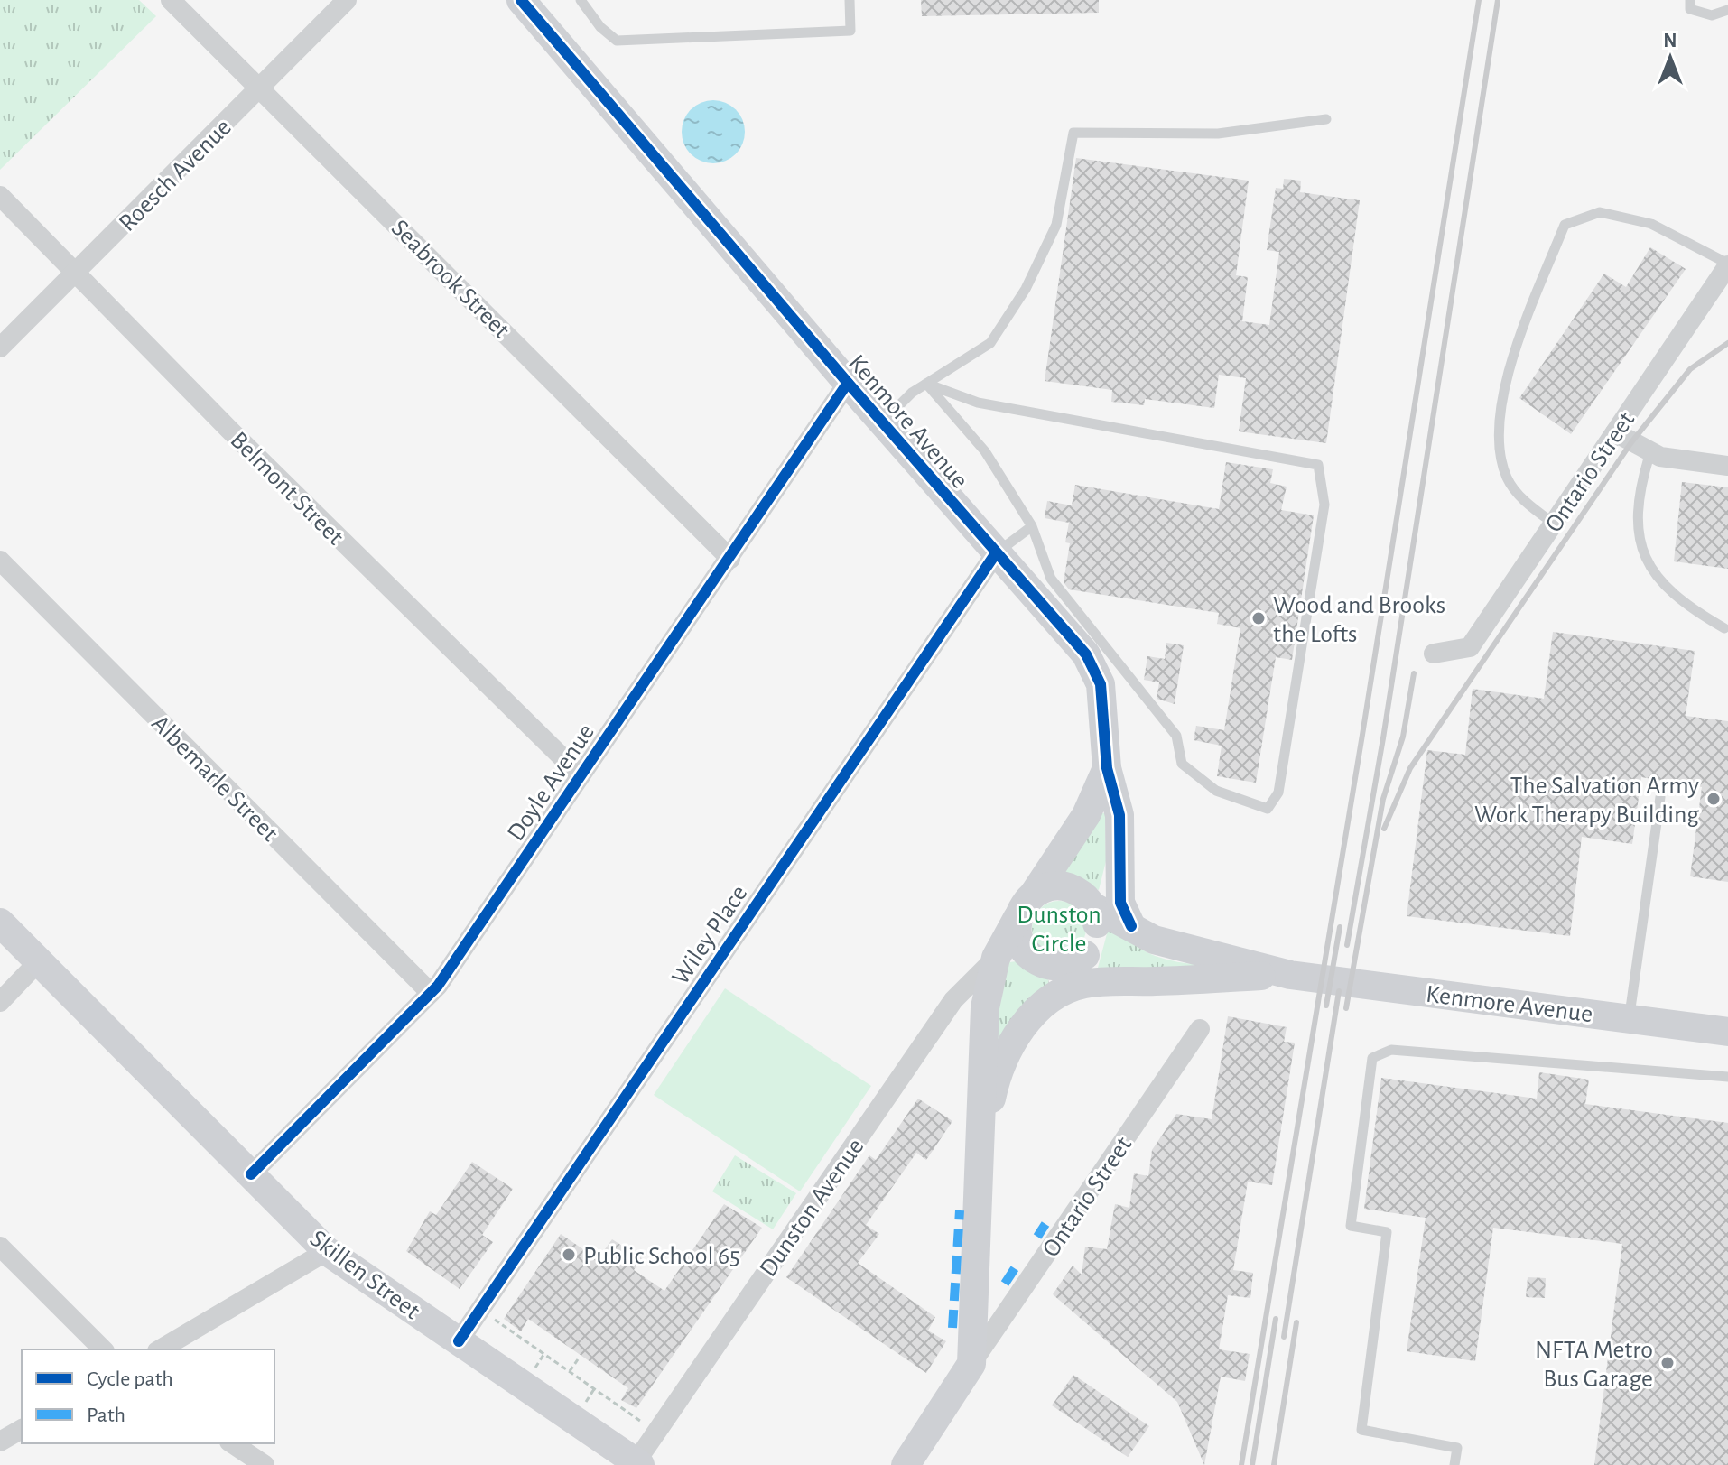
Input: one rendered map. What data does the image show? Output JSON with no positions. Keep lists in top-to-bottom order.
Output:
{
  "streets": {
    "street": [
      "Roesch Avenue",
      "Seabrook Street",
      "Kenmore Avenue",
      "Ontario Street",
      "Belmont Street",
      "Albemarle Street",
      "Doyle Avenue",
      "Wiley Place",
      "Dunston Avenue",
      "Skillen Street"
    ]
  },
  "crossings": [
    ["Roesch Avenue", "Seabrook Street"],
    ["Roesch Avenue", "Belmont Street"],
    ["Seabrook Street", "Doyle Avenue"],
    ["Kenmore Avenue", "Doyle Avenue"],
    ["Kenmore Avenue", "Wiley Place"],
    ["Belmont Street", "Doyle Avenue"],
    ["Albemarle Street", "Doyle Avenue"],
    ["Doyle Avenue", "Skillen Street"],
    ["Wiley Place", "Skillen Street"],
    ["Dunston Avenue", "Skillen Street"]
  ],
  "parks": ["Dunston Circle"],
  "places": [
    "Wood and Brooks the Lofts",
    "The Salvation Army Work Therapy Building",
    "Public School 65",
    "NFTA Metro Bus Garage"
  ],
  "legend": ["Cycle path", "Path"],
  "north": "top"
}
